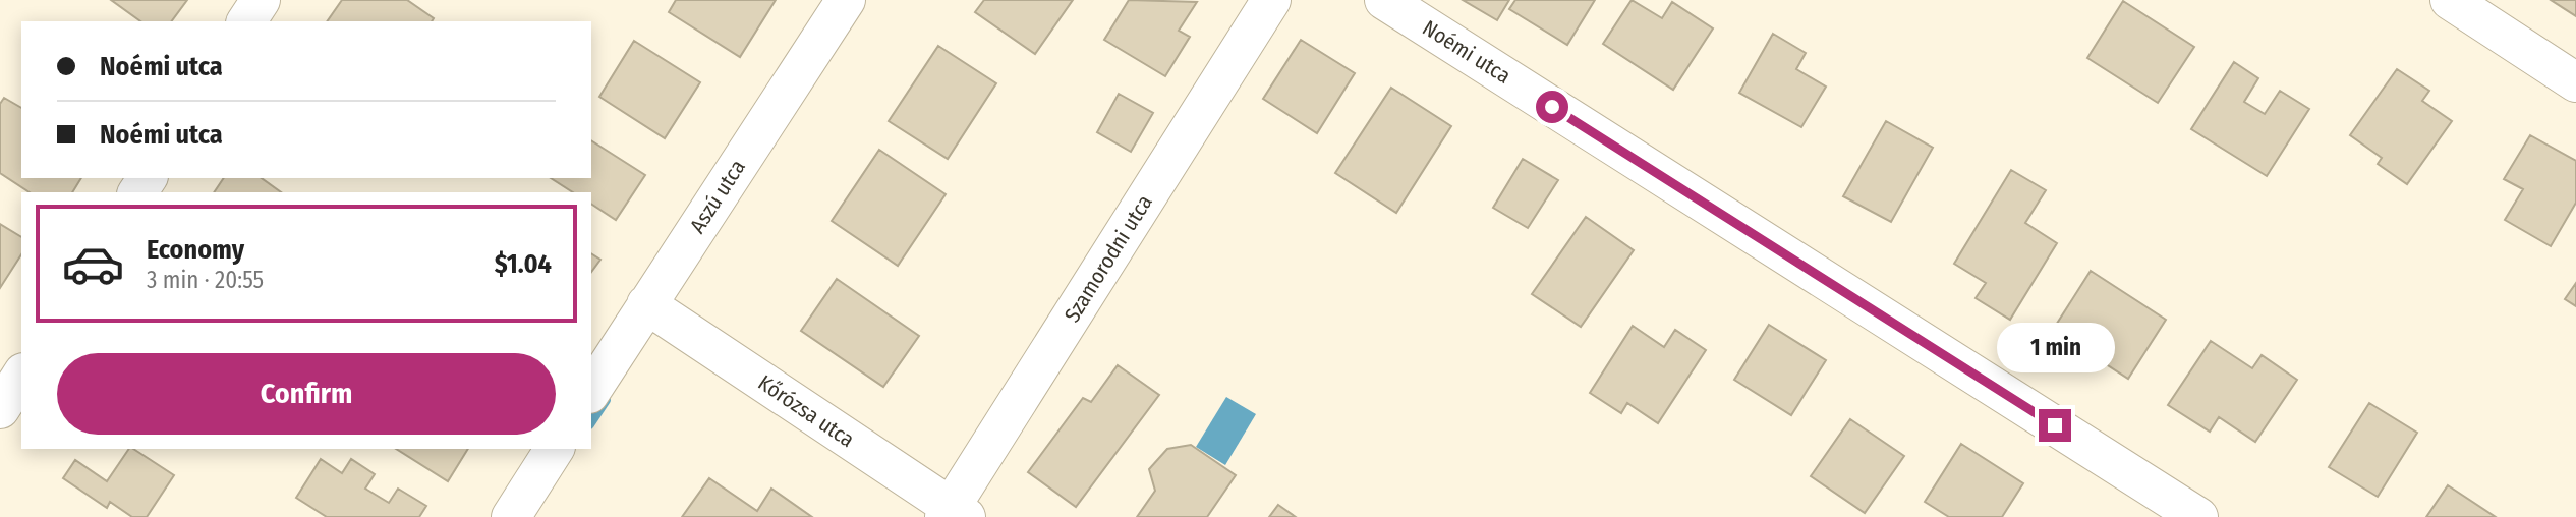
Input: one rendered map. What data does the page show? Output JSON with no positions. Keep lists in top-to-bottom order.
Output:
{
  "streets": {
    "street": [
      "Noémi utca",
      "Aszú utca",
      "Szamorodni utca",
      "Kőrózsa utca"
    ]
  },
  "crossings": [
    ["Aszú utca", "Kőrózsa utca"],
    ["Szamorodni utca", "Kőrózsa utca"]
  ],
  "page": {
    "banner": ["Noémi utca", "Noémi utca"],
    "list": [
      {
        "name": "Economy",
        "note": "3 min · 20:55",
        "value": "$1.04"
      }
    ],
    "bubble": "1 min",
    "buttons": "Confirm"
  }
}
